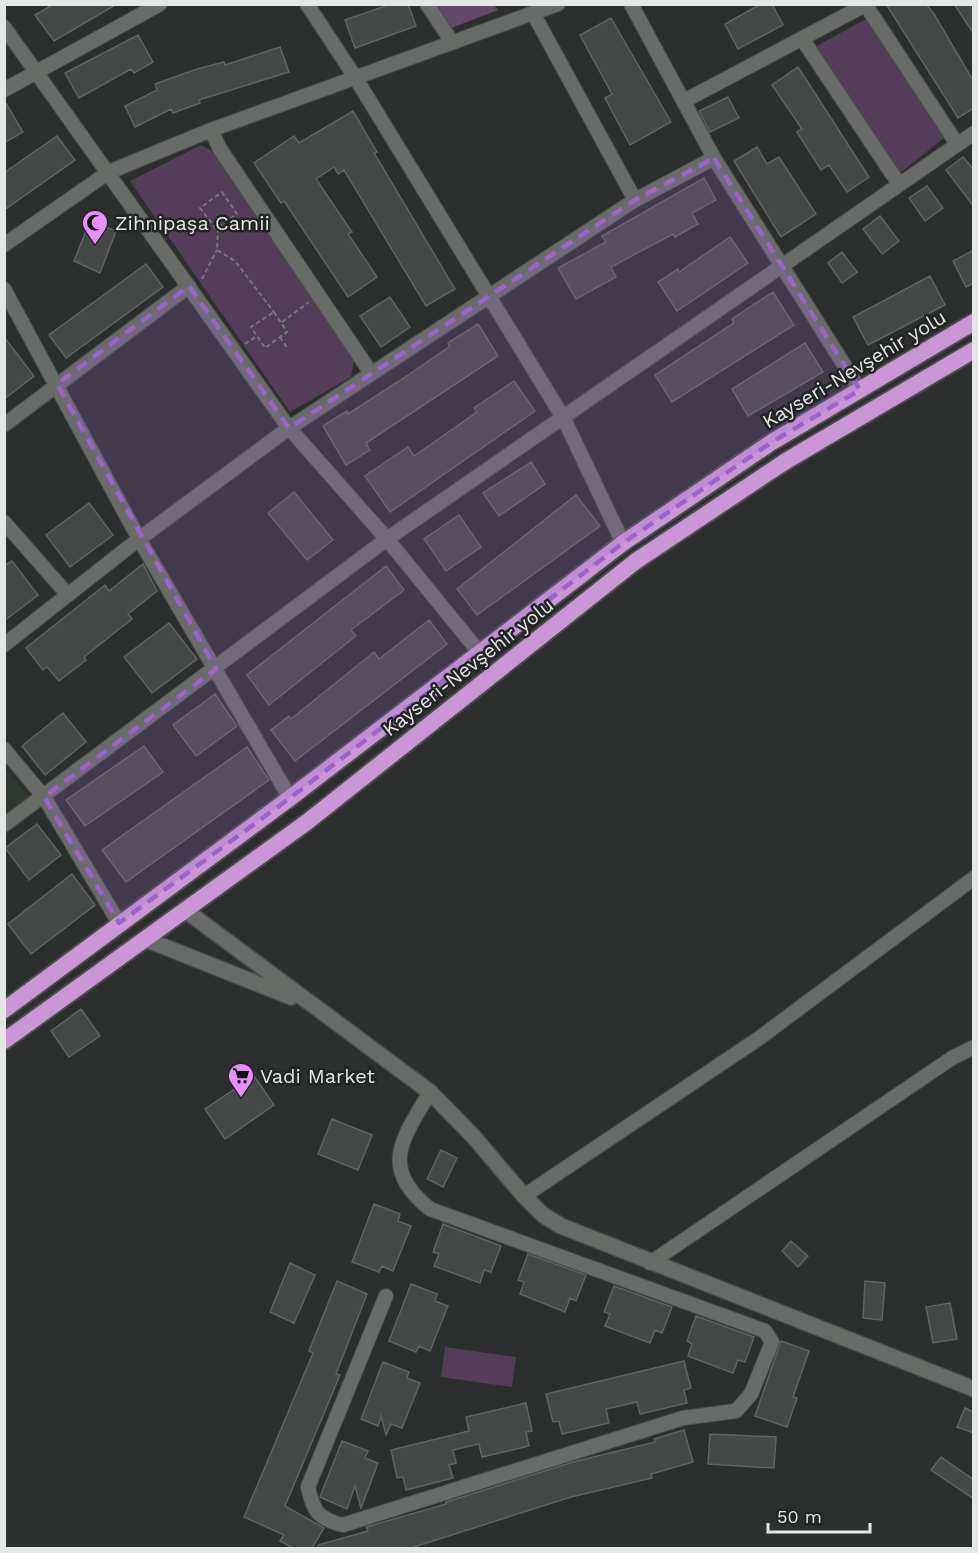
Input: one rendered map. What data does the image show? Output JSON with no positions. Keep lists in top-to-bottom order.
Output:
{
  "streets": {
    "highway": ["Kayseri-Nevşehir yolu"]
  },
  "places": {
    "mosque": ["Zihnipaşa Camii"],
    "supermarket": ["Vadi Market"]
  },
  "scale_bar": "50 m"
}
